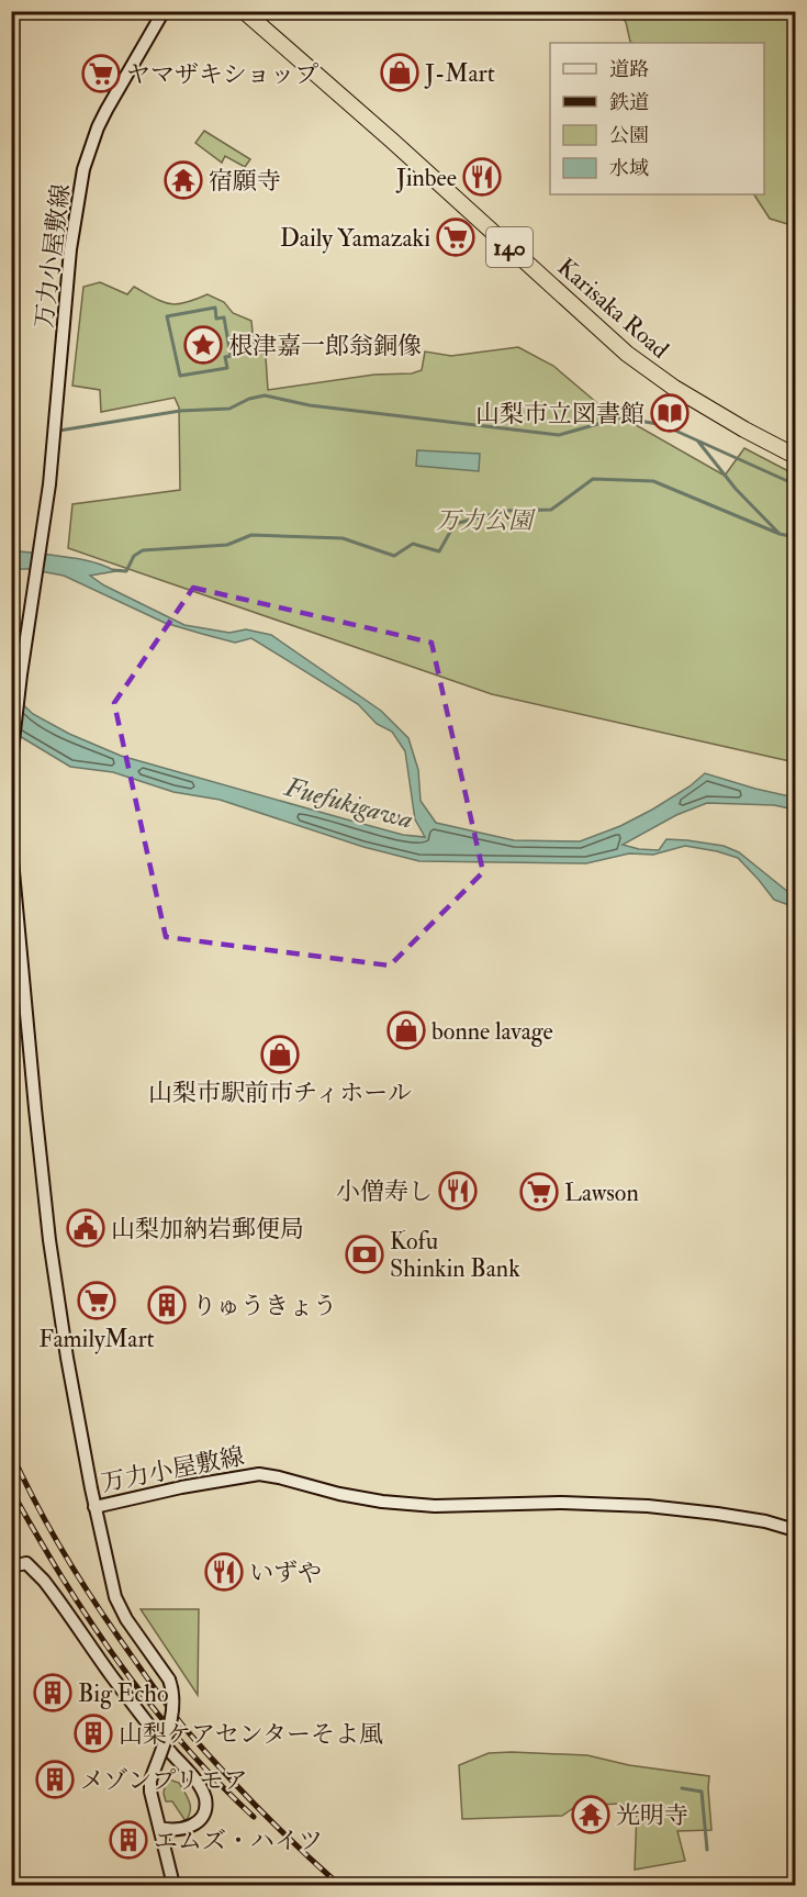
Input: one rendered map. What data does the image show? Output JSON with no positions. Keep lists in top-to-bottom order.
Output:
{
  "streets": {
    "highway": ["140", "Karisaka Road"],
    "main road": ["万力小屋敷線"]
  },
  "water": ["Fuefukigawa"],
  "parks": ["万力公園"],
  "places": {
    "shop": ["J-Mart", "bonne lavage", "山梨市駅前市チィホール"],
    "supermarket": [
      "ヤマザキショップ",
      "Daily Yamazaki",
      "Lawson",
      "FamilyMart"
    ],
    "restaurant": ["Jinbee", "小僧寿し", "いずや"],
    "temple": ["宿願寺", "光明寺"],
    "place": ["根津嘉一郎翁銅像"],
    "library": ["山梨市立図書館"],
    "public building": ["山梨加納岩郵便局"],
    "bank": ["Kofu Shinkin Bank"],
    "building": [
      "りゅうきょう",
      "Big Echo",
      "山梨ケアセンターそよ風",
      "メゾンプリモア",
      "エムズ・ハイツ"
    ]
  },
  "legend": [
    "道路",
    "鉄道",
    "公園",
    "水域"
  ]
}
